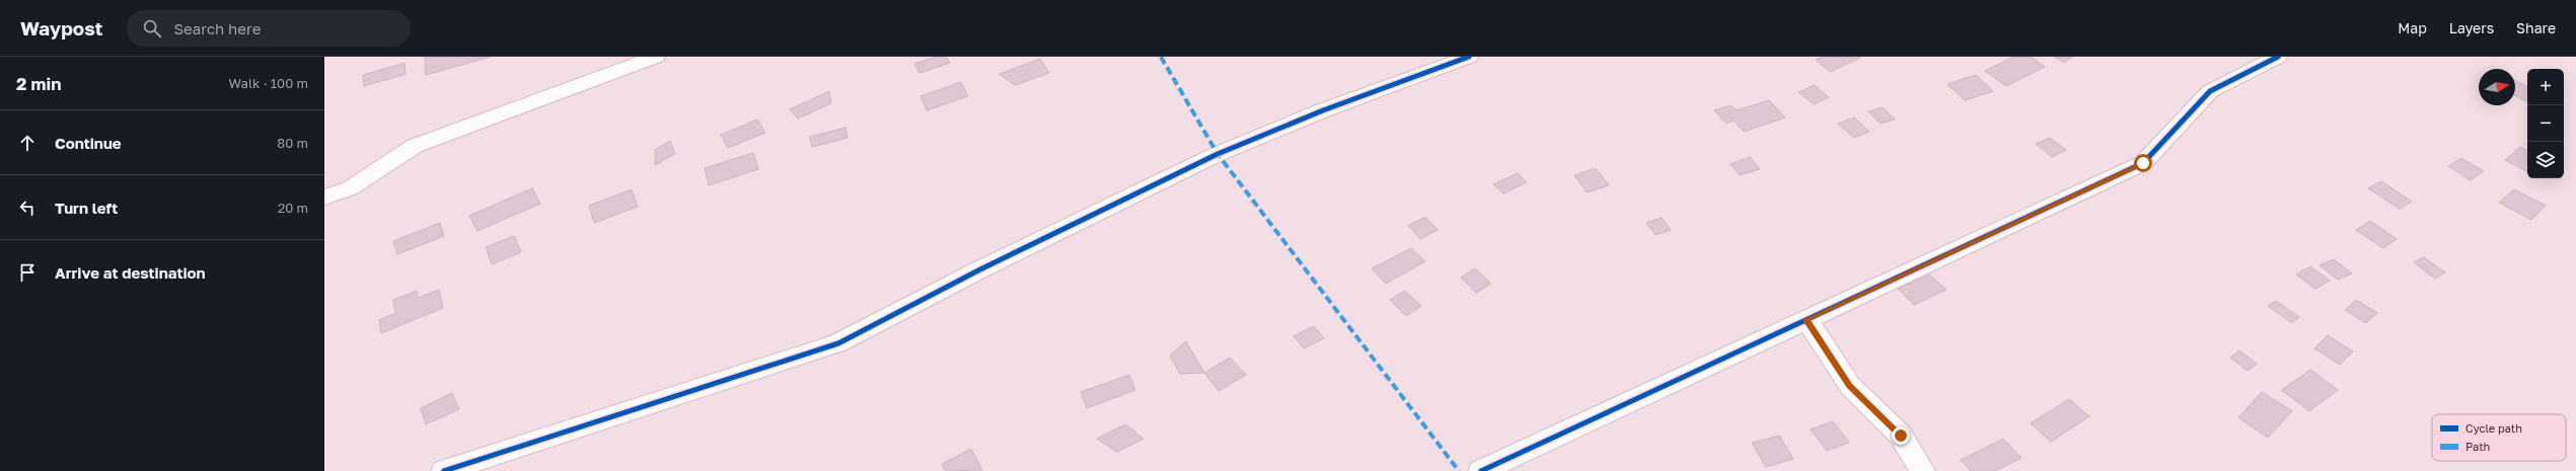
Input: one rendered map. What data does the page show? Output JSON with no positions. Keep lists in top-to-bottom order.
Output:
{
  "legend": ["Cycle path", "Path"],
  "north": "right",
  "page": {
    "header": "Waypost",
    "search": "Search here",
    "nav": ["Map", "Layers", "Share"],
    "heading": ["2 min", "Walk · 100 m"],
    "map_buttons": ["+", "−"],
    "list": [
      ["Continue", "80 m"],
      ["Turn left", "20 m"],
      "Arrive at destination"
    ]
  }
}
